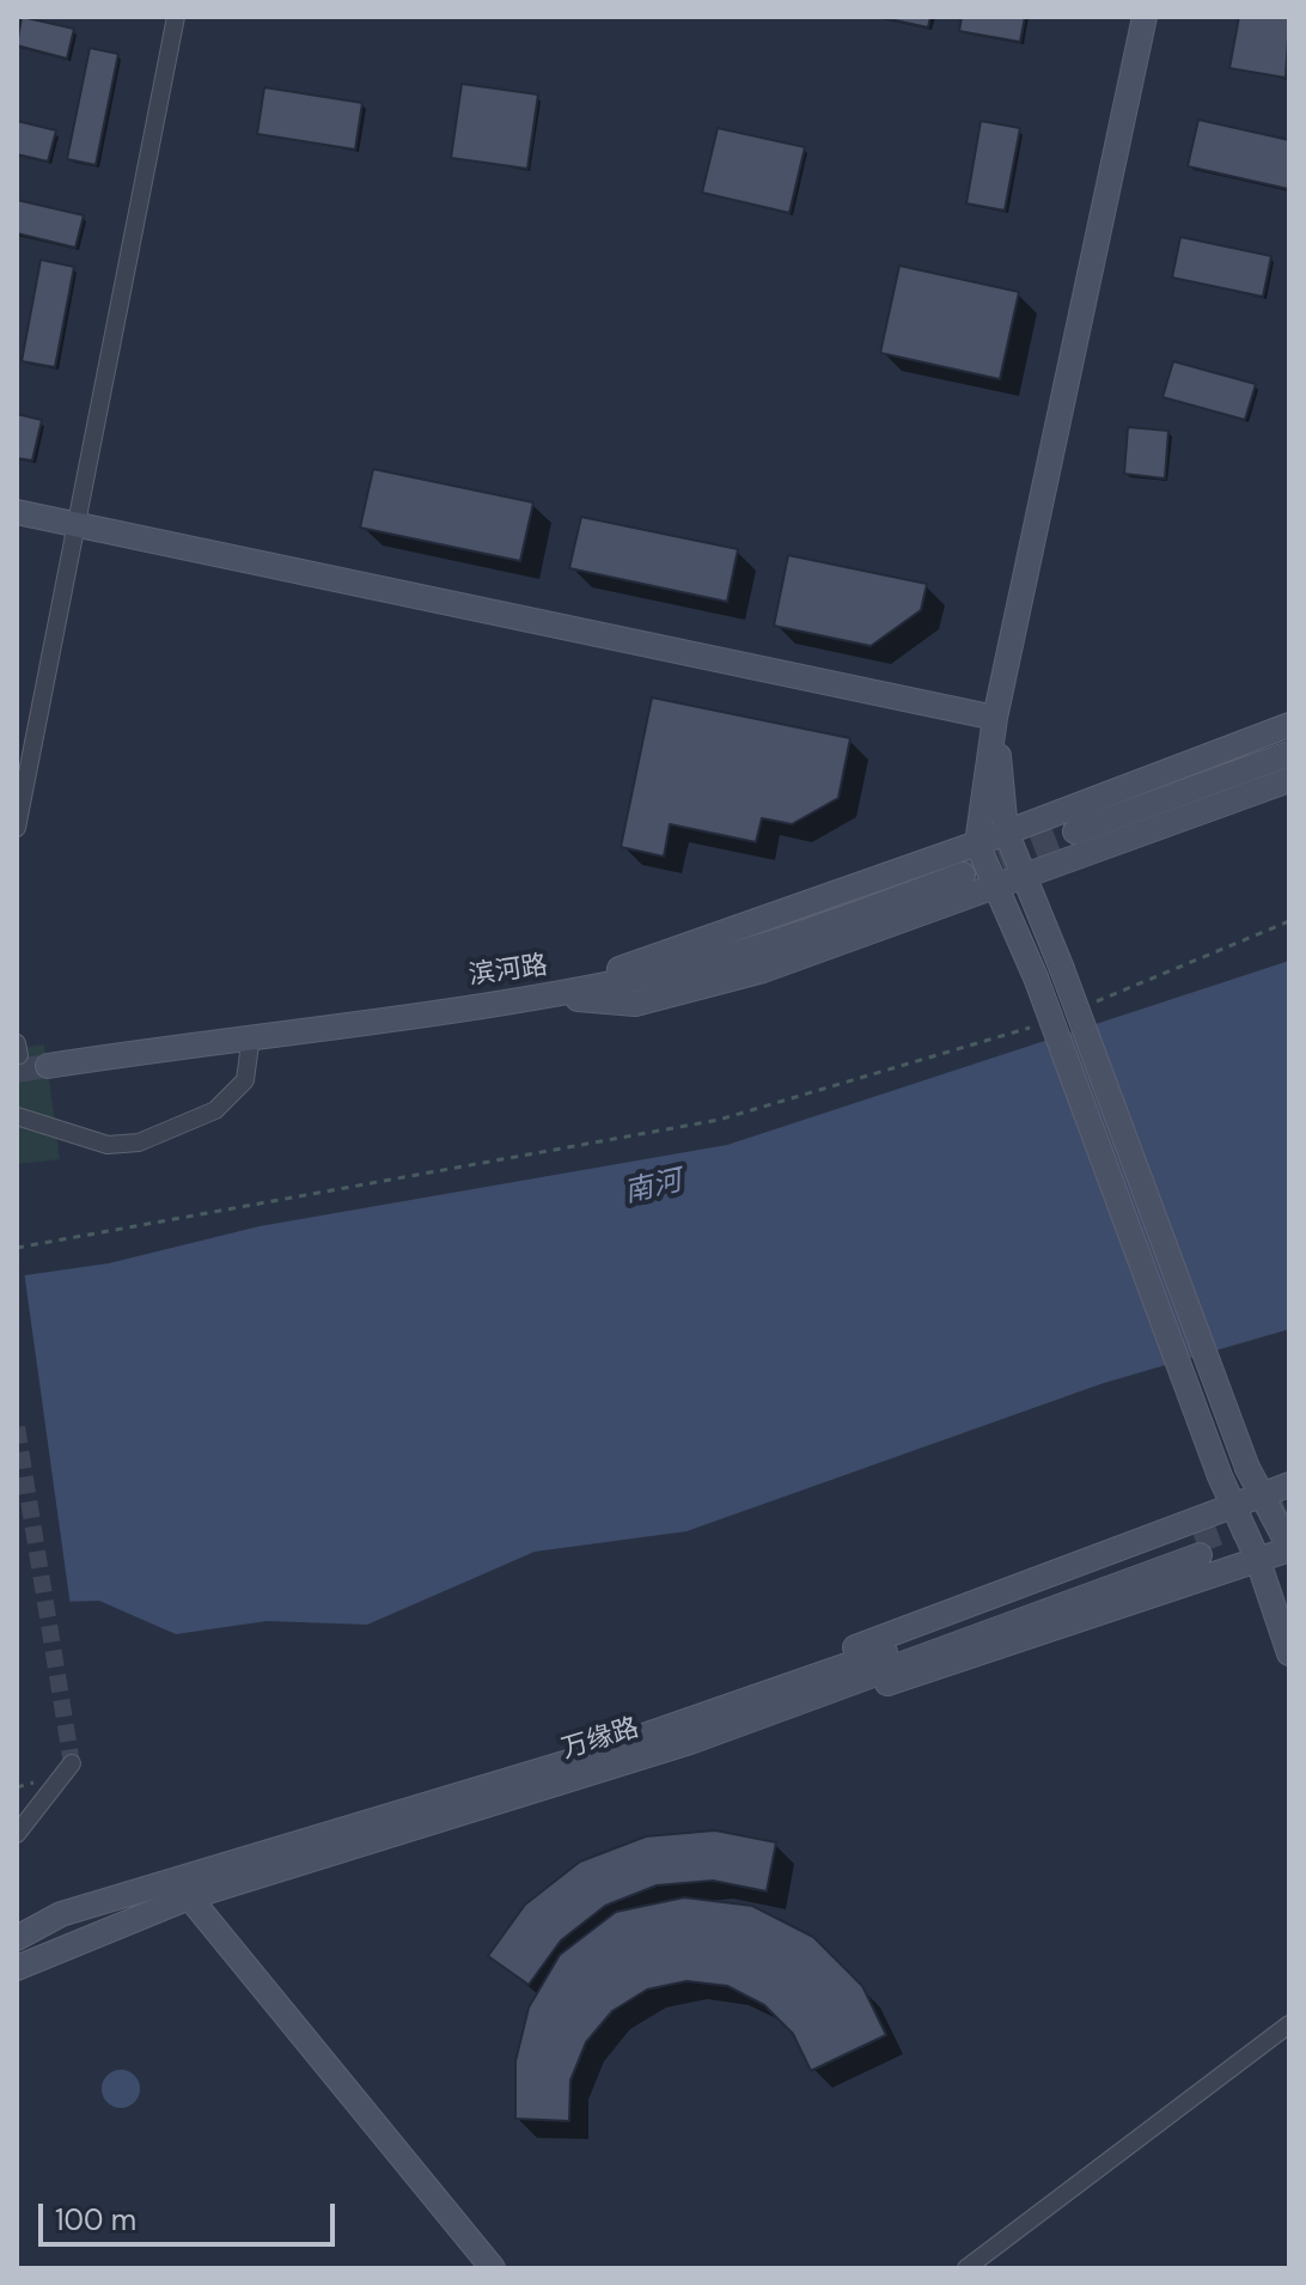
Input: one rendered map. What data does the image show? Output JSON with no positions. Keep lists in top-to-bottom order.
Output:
{
  "streets": {
    "main road": ["滨河路", "万缘路"]
  },
  "water": ["南河"],
  "scale_bar": "100 m"
}
